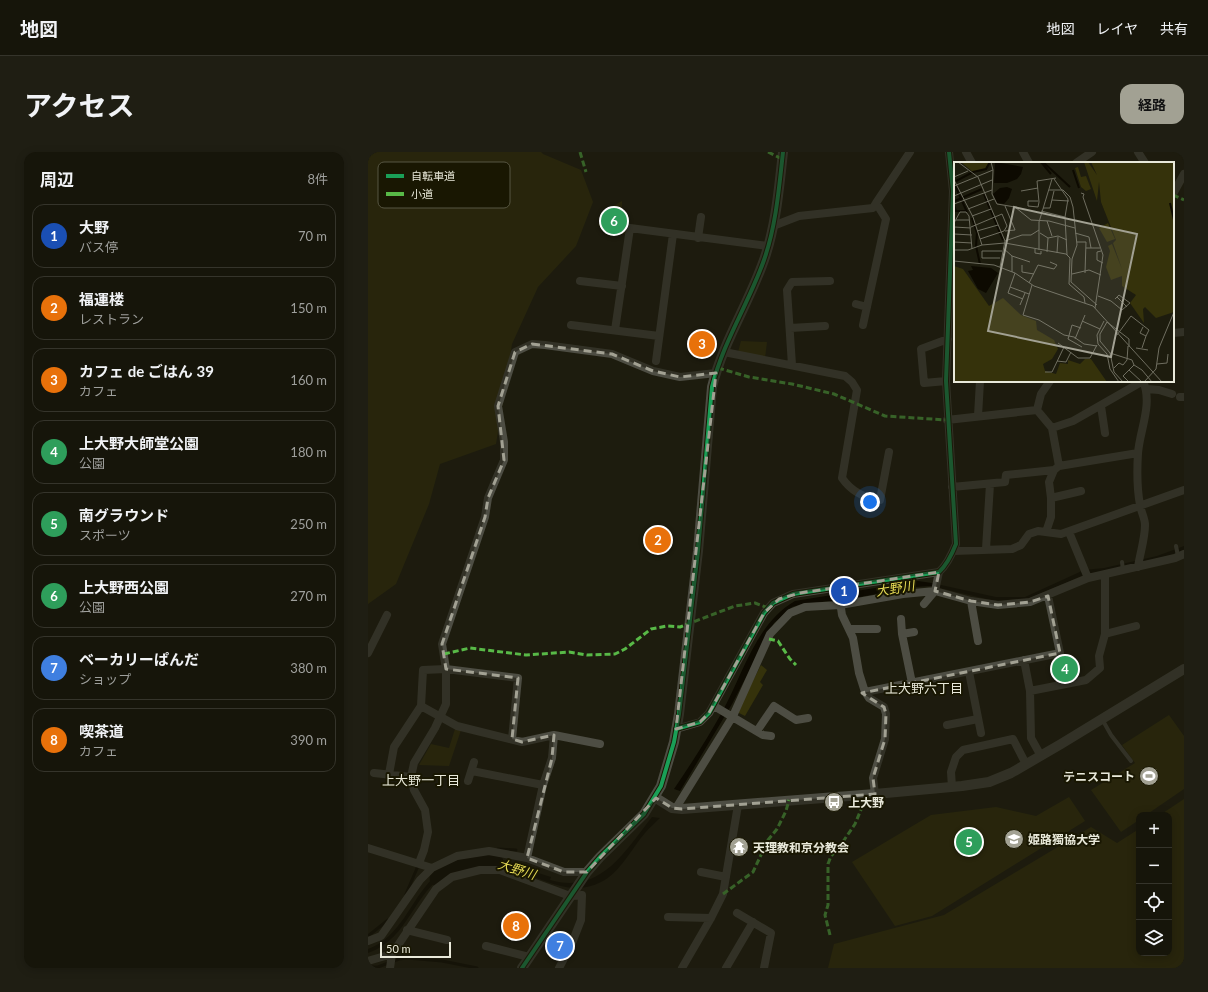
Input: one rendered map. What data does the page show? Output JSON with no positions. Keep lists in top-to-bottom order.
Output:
{
  "districts": ["上大野六丁目", "上大野一丁目"],
  "water": ["大野川"],
  "places": {
    "sports": ["テニスコート"],
    "bus stop": ["上大野"],
    "school or university": ["姫路獨協大学"],
    "temple": ["天理教和京分教会"]
  },
  "legend": ["自転車道", "小道"],
  "scale_bar": "50 m",
  "page": {
    "header": "地図",
    "nav": ["地図", "レイヤ", "共有"],
    "title": "アクセス",
    "buttons": "経路",
    "heading": ["周辺", "8件"],
    "list": [
      {
        "mark": "1",
        "name": "大野",
        "note": "バス停",
        "value": "70 m"
      },
      {
        "mark": "2",
        "name": "福運楼",
        "note": "レストラン",
        "value": "150 m"
      },
      {
        "mark": "3",
        "name": "カフェ de ごはん 39",
        "note": "カフェ",
        "value": "160 m"
      },
      {
        "mark": "4",
        "name": "上大野大師堂公園",
        "note": "公園",
        "value": "180 m"
      },
      {
        "mark": "5",
        "name": "南グラウンド",
        "note": "スポーツ",
        "value": "250 m"
      },
      {
        "mark": "6",
        "name": "上大野西公園",
        "note": "公園",
        "value": "270 m"
      },
      {
        "mark": "7",
        "name": "ベーカリーぱんだ",
        "note": "ショップ",
        "value": "380 m"
      },
      {
        "mark": "8",
        "name": "喫茶道",
        "note": "カフェ",
        "value": "390 m"
      }
    ],
    "pins": [
      "6",
      "3",
      "2",
      "1",
      "4",
      "5",
      "8",
      "7"
    ],
    "map_buttons": ["+", "−"],
    "scale": "50 m"
  }
}
